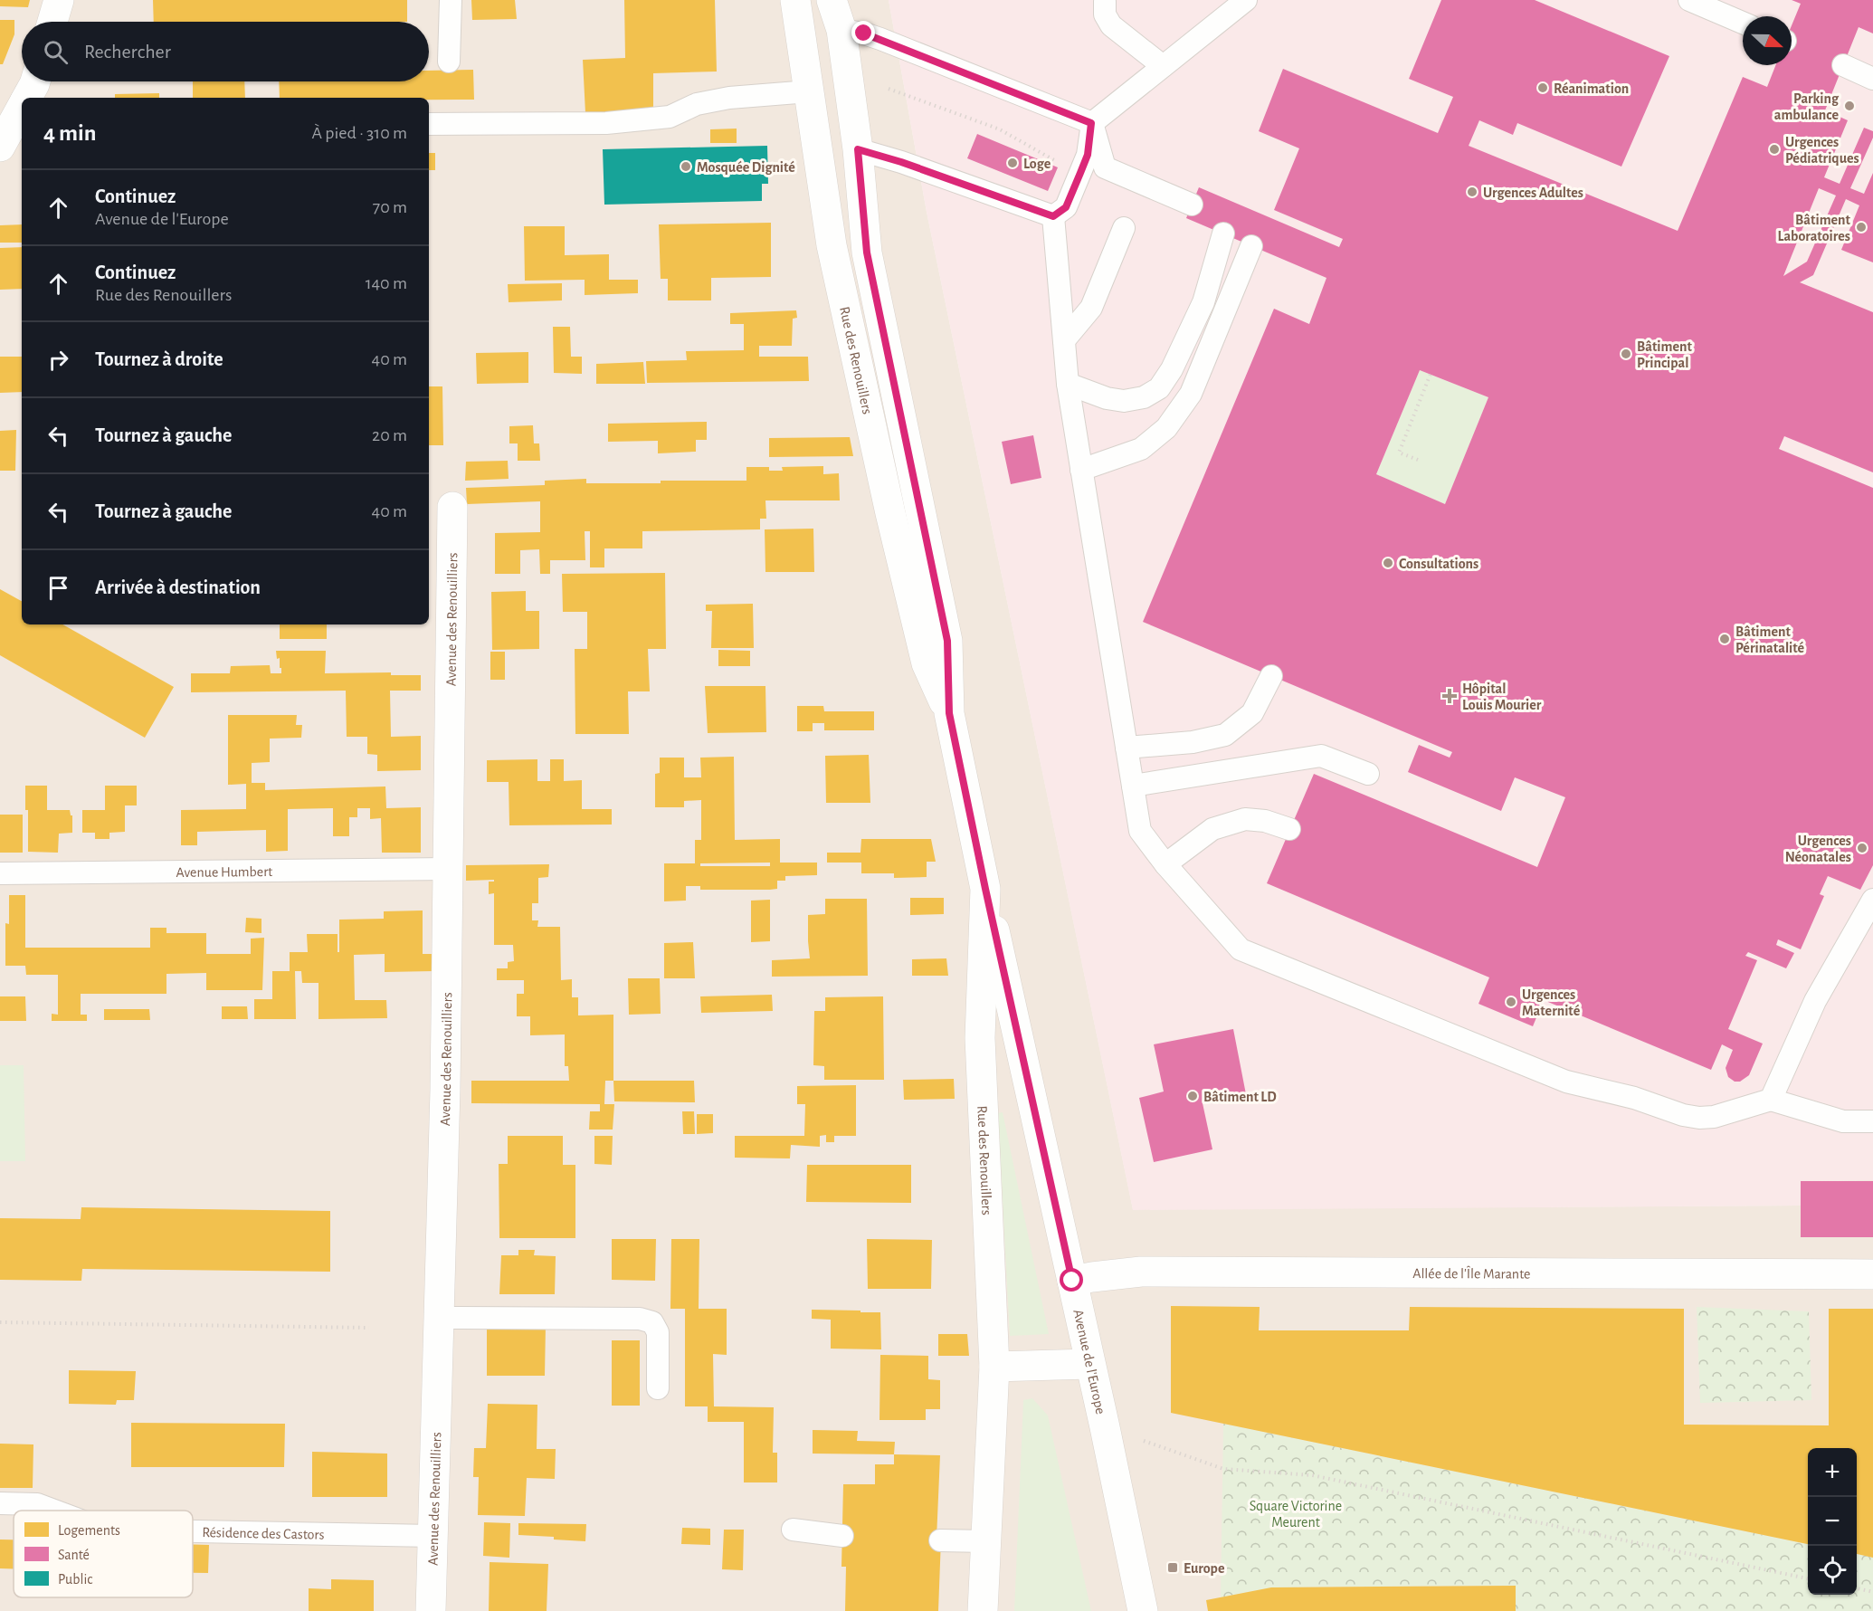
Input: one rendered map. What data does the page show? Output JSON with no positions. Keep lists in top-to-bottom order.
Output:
{
  "streets": {
    "street": [
      "Rue des Renouillers",
      "Avenue des Renouilliers",
      "Allée de l'Île Marante",
      "Avenue de l'Europe"
    ],
    "lane": ["Avenue Humbert", "Résidence des Castors"]
  },
  "crossings": [
    ["Rue des Renouillers", "Avenue de l'Europe"],
    ["Avenue des Renouilliers", "Avenue Humbert"],
    ["Avenue des Renouilliers", "Résidence des Castors"],
    ["Allée de l'Île Marante", "Avenue de l'Europe"]
  ],
  "parks": ["Square Victorine Meurent"],
  "places": {
    "other": [
      "Réanimation",
      "Parking ambulance",
      "Urgences Pédiatriques",
      "Loge",
      "Mosquée Dignité",
      "Urgences Adultes",
      "Bâtiment Laboratoires",
      "Bâtiment Principal",
      "Consultations",
      "Bâtiment Périnatalité",
      "Urgences Néonatales",
      "Urgences Maternité",
      "Bâtiment LD"
    ],
    "health": ["Hôpital Louis Mourier"],
    "transit": ["Europe"]
  },
  "legend": ["Logements", "Santé", "Public"],
  "north": "right",
  "page": {
    "search": "Rechercher",
    "heading": ["4 min", "À pied · 310 m"],
    "list": [
      ["Continuez", "Avenue de l'Europe", "70 m"],
      ["Continuez", "Rue des Renouillers", "140 m"],
      ["Tournez à droite", "40 m"],
      ["Tournez à gauche", "20 m"],
      ["Tournez à gauche", "40 m"],
      "Arrivée à destination"
    ],
    "map_buttons": ["+", "−"]
  }
}
